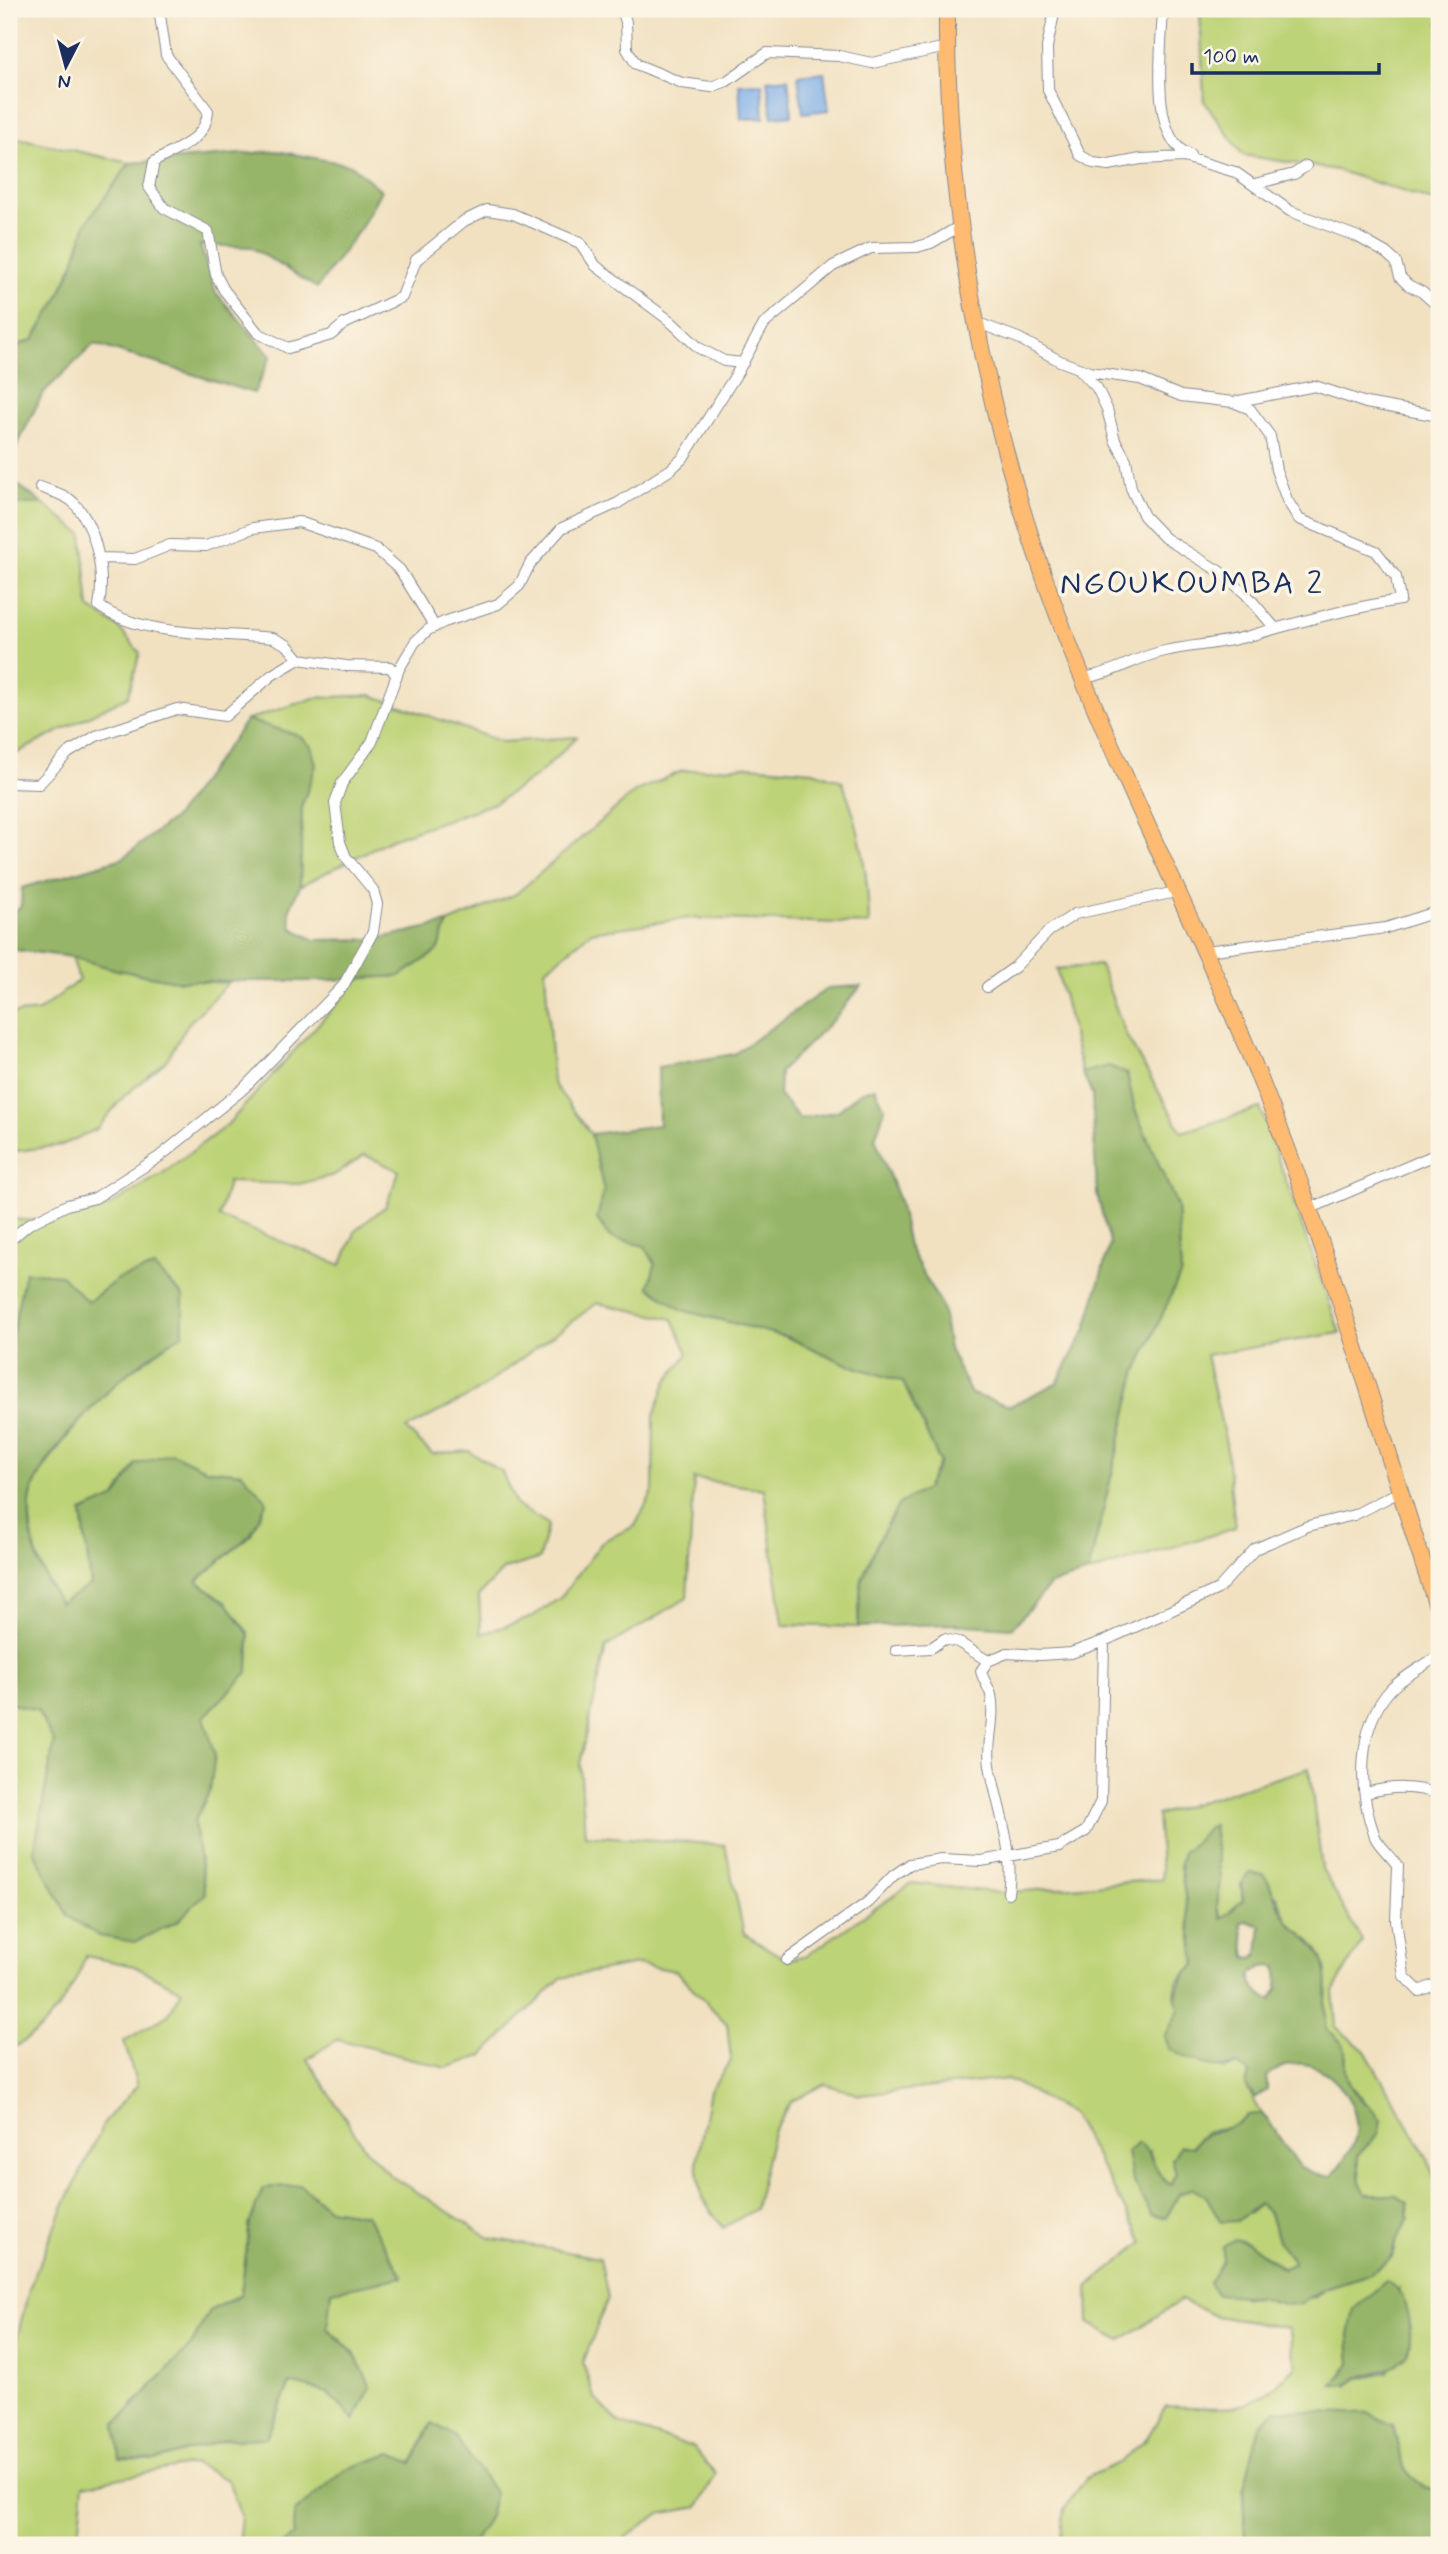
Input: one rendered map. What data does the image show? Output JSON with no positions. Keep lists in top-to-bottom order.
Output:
{
  "districts": ["NGOUKOUMBA 2"],
  "scale_bar": "100 m",
  "north": "bottom"
}
